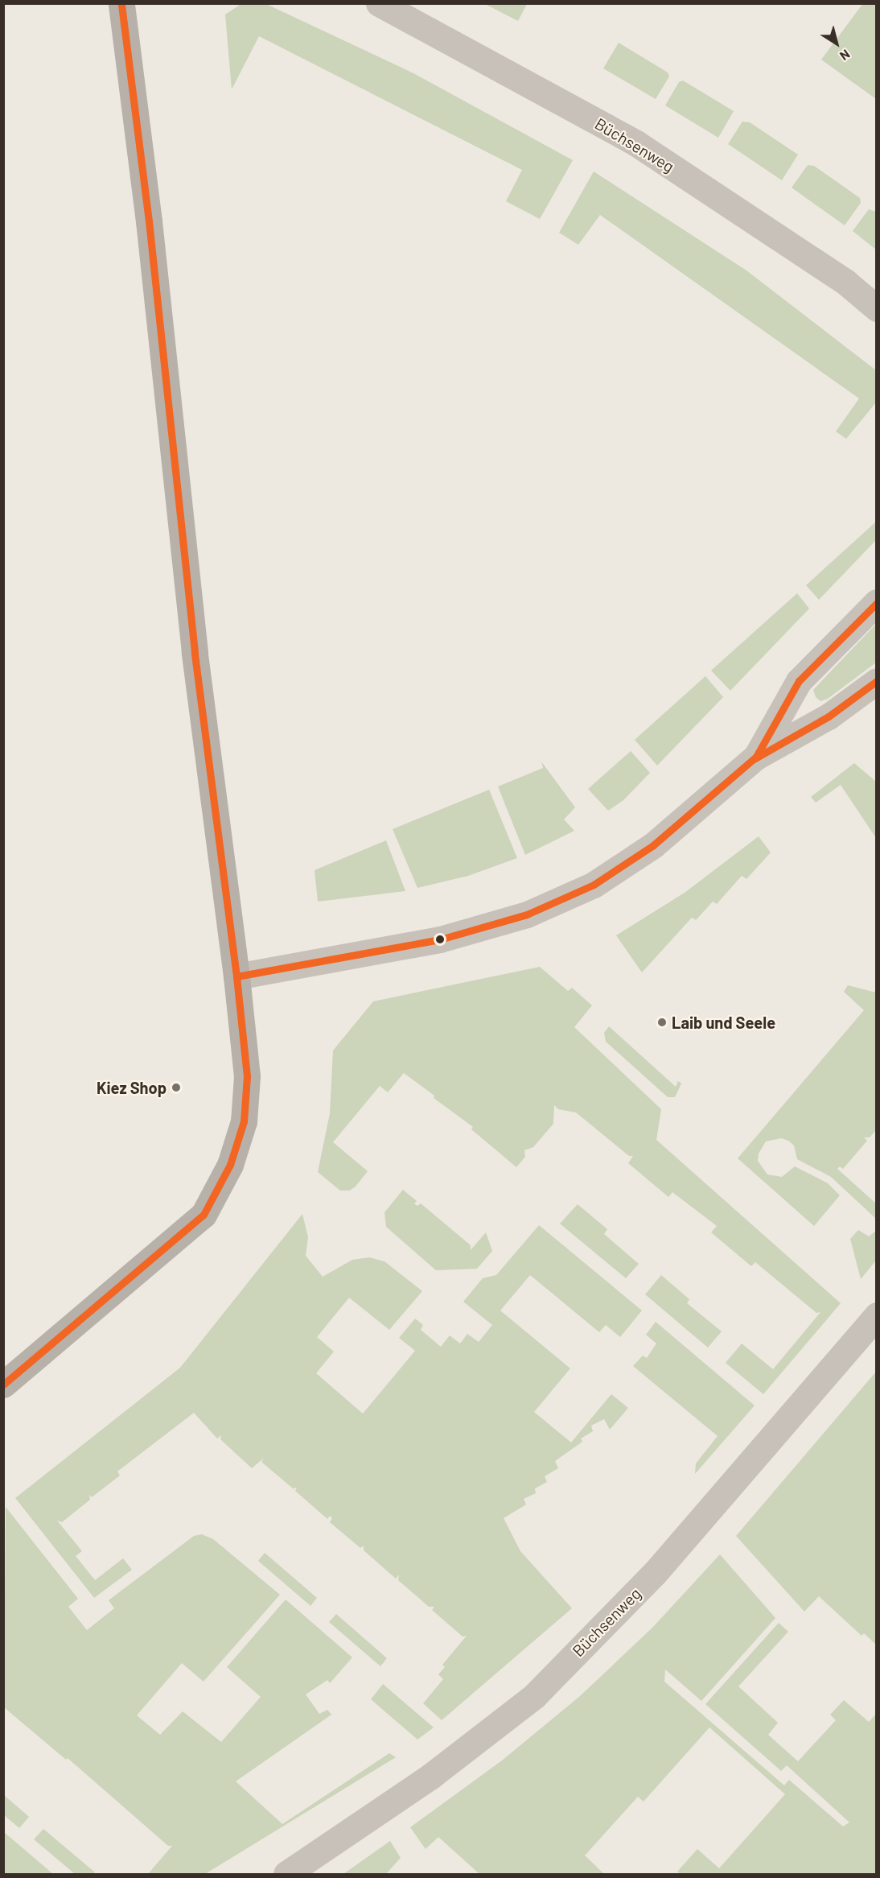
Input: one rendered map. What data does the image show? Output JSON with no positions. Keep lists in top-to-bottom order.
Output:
{
  "streets": {
    "street": ["Büchsenweg"]
  },
  "places": ["Laib und Seele", "Kiez Shop"],
  "north": "bottom right"
}
